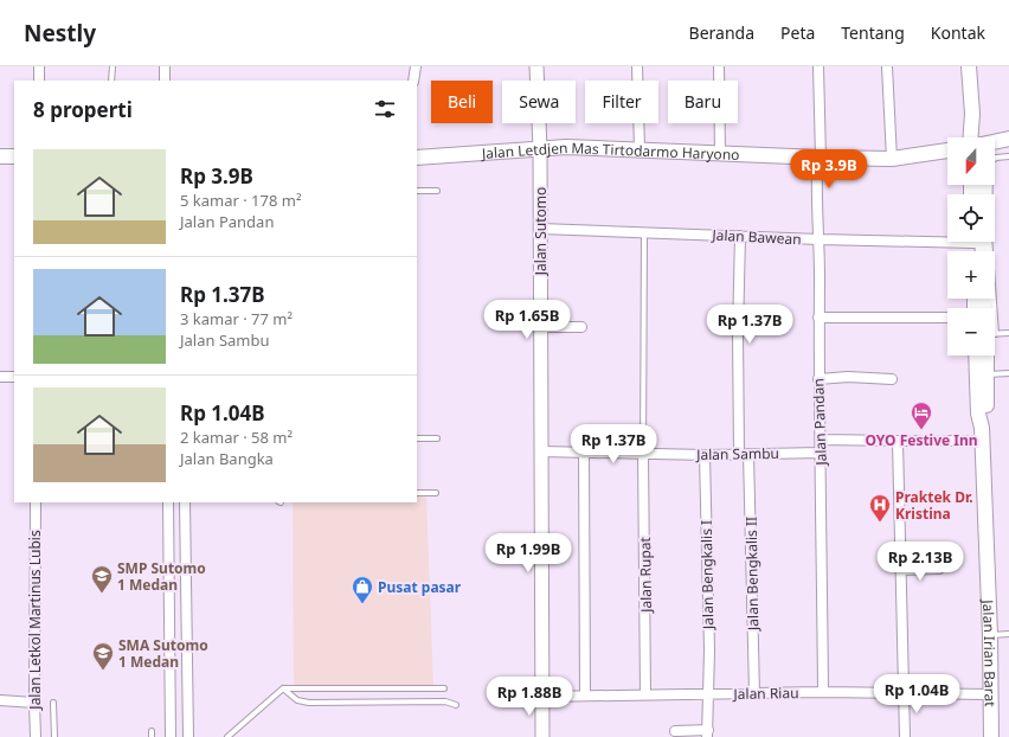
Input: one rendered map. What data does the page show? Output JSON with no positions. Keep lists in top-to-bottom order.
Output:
{
  "streets": {
    "main road": ["Jalan Letdjen Mas Tirtodarmo Haryono", "Jalan Sutomo", "Jalan Irian Barat"],
    "street": [
      "Jalan Bawean",
      "Jalan Pandan",
      "Jalan Sambu",
      "Jalan Bengkalis II",
      "Jalan Rupat",
      "Jalan Bengkalis I",
      "Jalan Letkol Martinus Lubis",
      "Jalan Riau"
    ]
  },
  "crossings": [
    ["Jalan Letdjen Mas Tirtodarmo Haryono", "Jalan Sutomo"],
    ["Jalan Letdjen Mas Tirtodarmo Haryono", "Jalan Pandan"],
    ["Jalan Sutomo", "Jalan Bawean"],
    ["Jalan Sutomo", "Jalan Sambu"],
    ["Jalan Sutomo", "Jalan Riau"],
    ["Jalan Bawean", "Jalan Pandan"],
    ["Jalan Bawean", "Jalan Bengkalis II"],
    ["Jalan Pandan", "Jalan Sambu"],
    ["Jalan Pandan", "Jalan Riau"],
    ["Jalan Sambu", "Jalan Bengkalis II"],
    ["Jalan Sambu", "Jalan Rupat"],
    ["Jalan Sambu", "Jalan Bengkalis I"],
    ["Jalan Bengkalis II", "Jalan Riau"],
    ["Jalan Rupat", "Jalan Riau"],
    ["Jalan Bengkalis I", "Jalan Riau"],
    ["Jalan Irian Barat", "Jalan Riau"]
  ],
  "places": {
    "hotel": ["OYO Festive Inn"],
    "hospital": ["Praktek Dr. Kristina"],
    "school or university": ["SMP Sutomo 1 Medan", "SMA Sutomo 1 Medan"],
    "shop": ["Pusat pasar"]
  },
  "north": "bottom",
  "page": {
    "header": "Nestly",
    "nav": [
      "Beranda",
      "Peta",
      "Tentang",
      "Kontak"
    ],
    "chip": [
      "Beli",
      "Sewa",
      "Filter",
      "Baru"
    ],
    "heading": "8 properti",
    "map_buttons": ["+", "−"],
    "list": [
      {
        "name": "Rp 3.9B",
        "note": "5 kamar · 178 m² · Jalan Pandan"
      },
      {
        "name": "Rp 1.37B",
        "note": "3 kamar · 77 m² · Jalan Sambu"
      },
      {
        "name": "Rp 1.04B",
        "note": "2 kamar · 58 m² · Jalan Bangka"
      }
    ],
    "price": [
      "Rp 3.9B",
      "Rp 1.65B",
      "Rp 1.37B",
      "Rp 1.37B",
      "Rp 1.99B",
      "Rp 2.13B",
      "Rp 1.04B",
      "Rp 1.88B"
    ]
  }
}
